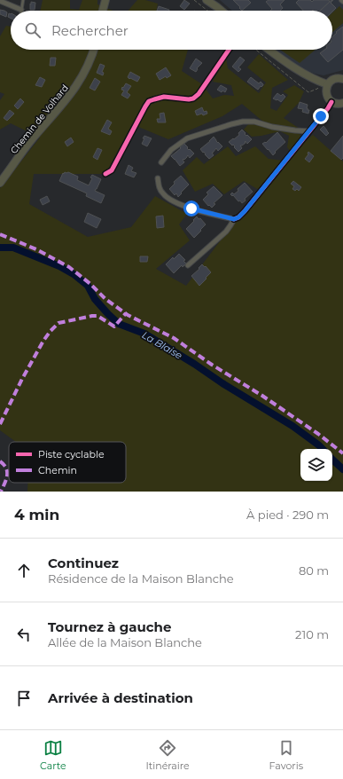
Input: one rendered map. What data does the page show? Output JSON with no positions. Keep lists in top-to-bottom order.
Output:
{
  "streets": {
    "main road": ["Chemin de Volhard"]
  },
  "water": ["La Blaise"],
  "legend": ["Piste cyclable", "Chemin"],
  "page": {
    "search": "Rechercher",
    "heading": ["4 min", "À pied · 290 m"],
    "list": [
      ["Continuez", "Résidence de la Maison Blanche", "80 m"],
      ["Tournez à gauche", "Allée de la Maison Blanche", "210 m"],
      "Arrivée à destination"
    ],
    "nav": ["Carte", "Itinéraire", "Favoris"]
  }
}
